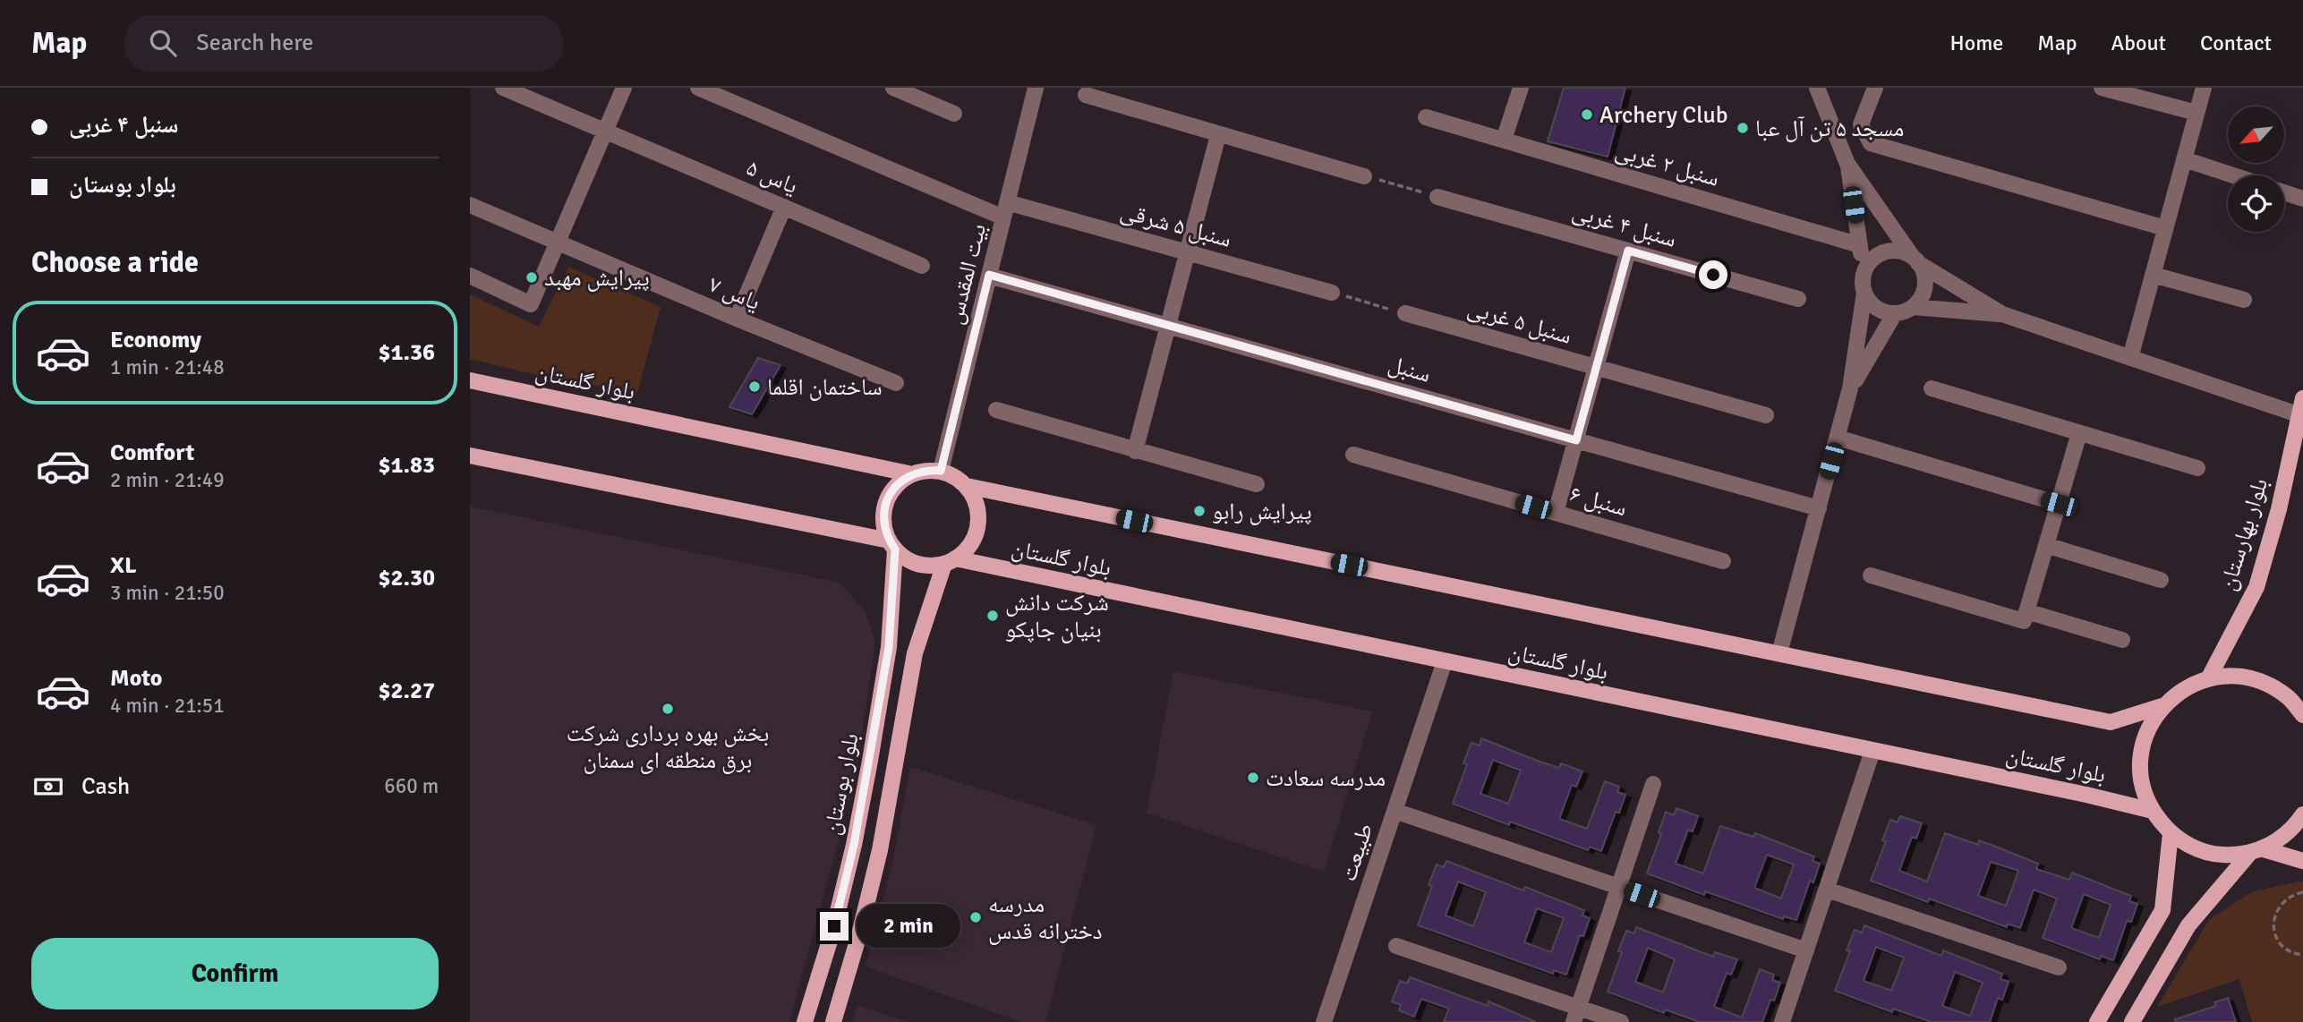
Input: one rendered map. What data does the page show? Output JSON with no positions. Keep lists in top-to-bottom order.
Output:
{
  "streets": {
    "main road": ["بلوار گلستان", "بلوار بهارستان", "بلوار بوستان"],
    "street": [
      "سنبل ۲ غربی",
      "یاس ۵",
      "سنبل ۵ شرقی",
      "سنبل ۴ غربی",
      "بیت المقدس",
      "یاس ۷",
      "سنبل ۵ غربی",
      "سنبل",
      "سنبل ۶",
      "طبیعت"
    ]
  },
  "crossings": [
    ["سنبل ۵ شرقی", "بیت المقدس"],
    ["بیت المقدس", "سنبل"],
    ["بیت المقدس", "بلوار گلستان"],
    ["بیت المقدس", "بلوار بوستان"],
    ["بلوار گلستان", "بلوار بوستان"],
    ["بلوار گلستان", "طبیعت"]
  ],
  "places": [
    "Archery Club",
    "مسجد ۵ تن آل عبا",
    "پیرایش مهبد",
    "ساختمان اقلما",
    "پیرایش رابو",
    "شرکت دانش بنیان جاپکو",
    "بخش بهره برداری شرکت برق منطقه ای سمنان",
    "مدرسه سعادت",
    "مدرسه دخترانه قدس"
  ],
  "north": "bottom left",
  "page": {
    "header": "Map",
    "search": "Search here",
    "nav": [
      "Home",
      "Map",
      "About",
      "Contact"
    ],
    "banner": ["سنبل ۴ غربی", "بلوار بوستان"],
    "heading": "Choose a ride",
    "list": [
      {
        "name": "Economy",
        "note": "1 min · 21:48",
        "value": "$1.36"
      },
      {
        "name": "Comfort",
        "note": "2 min · 21:49",
        "value": "$1.83"
      },
      {
        "name": "XL",
        "note": "3 min · 21:50",
        "value": "$2.30"
      },
      {
        "name": "Moto",
        "note": "4 min · 21:51",
        "value": "$2.27"
      }
    ],
    "pay": ["Cash", "660 m"],
    "bubble": "2 min",
    "buttons": "Confirm"
  }
}
